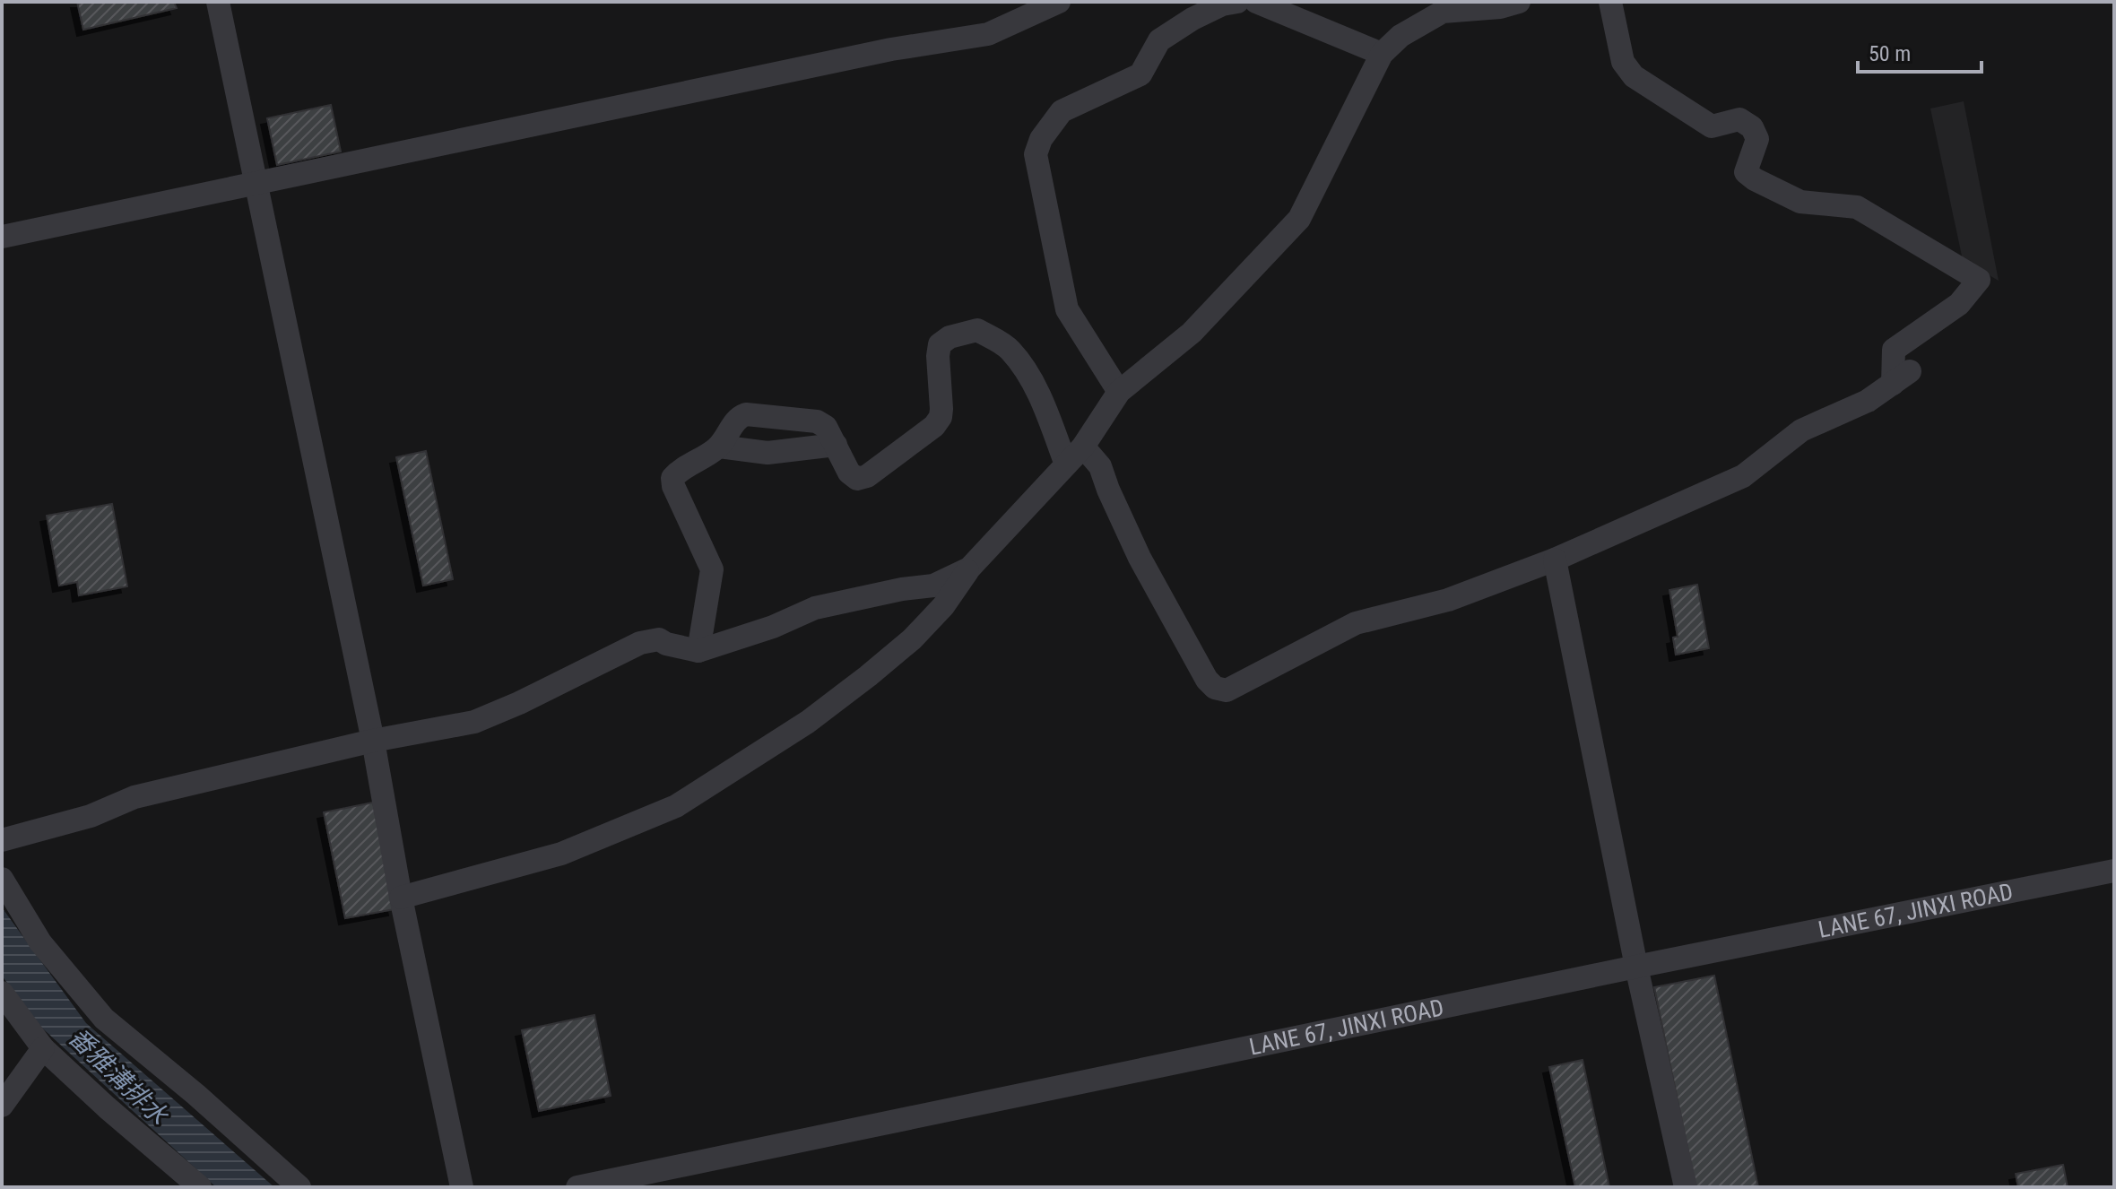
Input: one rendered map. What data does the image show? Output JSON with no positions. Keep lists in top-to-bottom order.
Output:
{
  "streets": {
    "street": ["LANE 67, JINXI ROAD"]
  },
  "water": ["番雅溝排水"],
  "scale_bar": "50 m"
}
